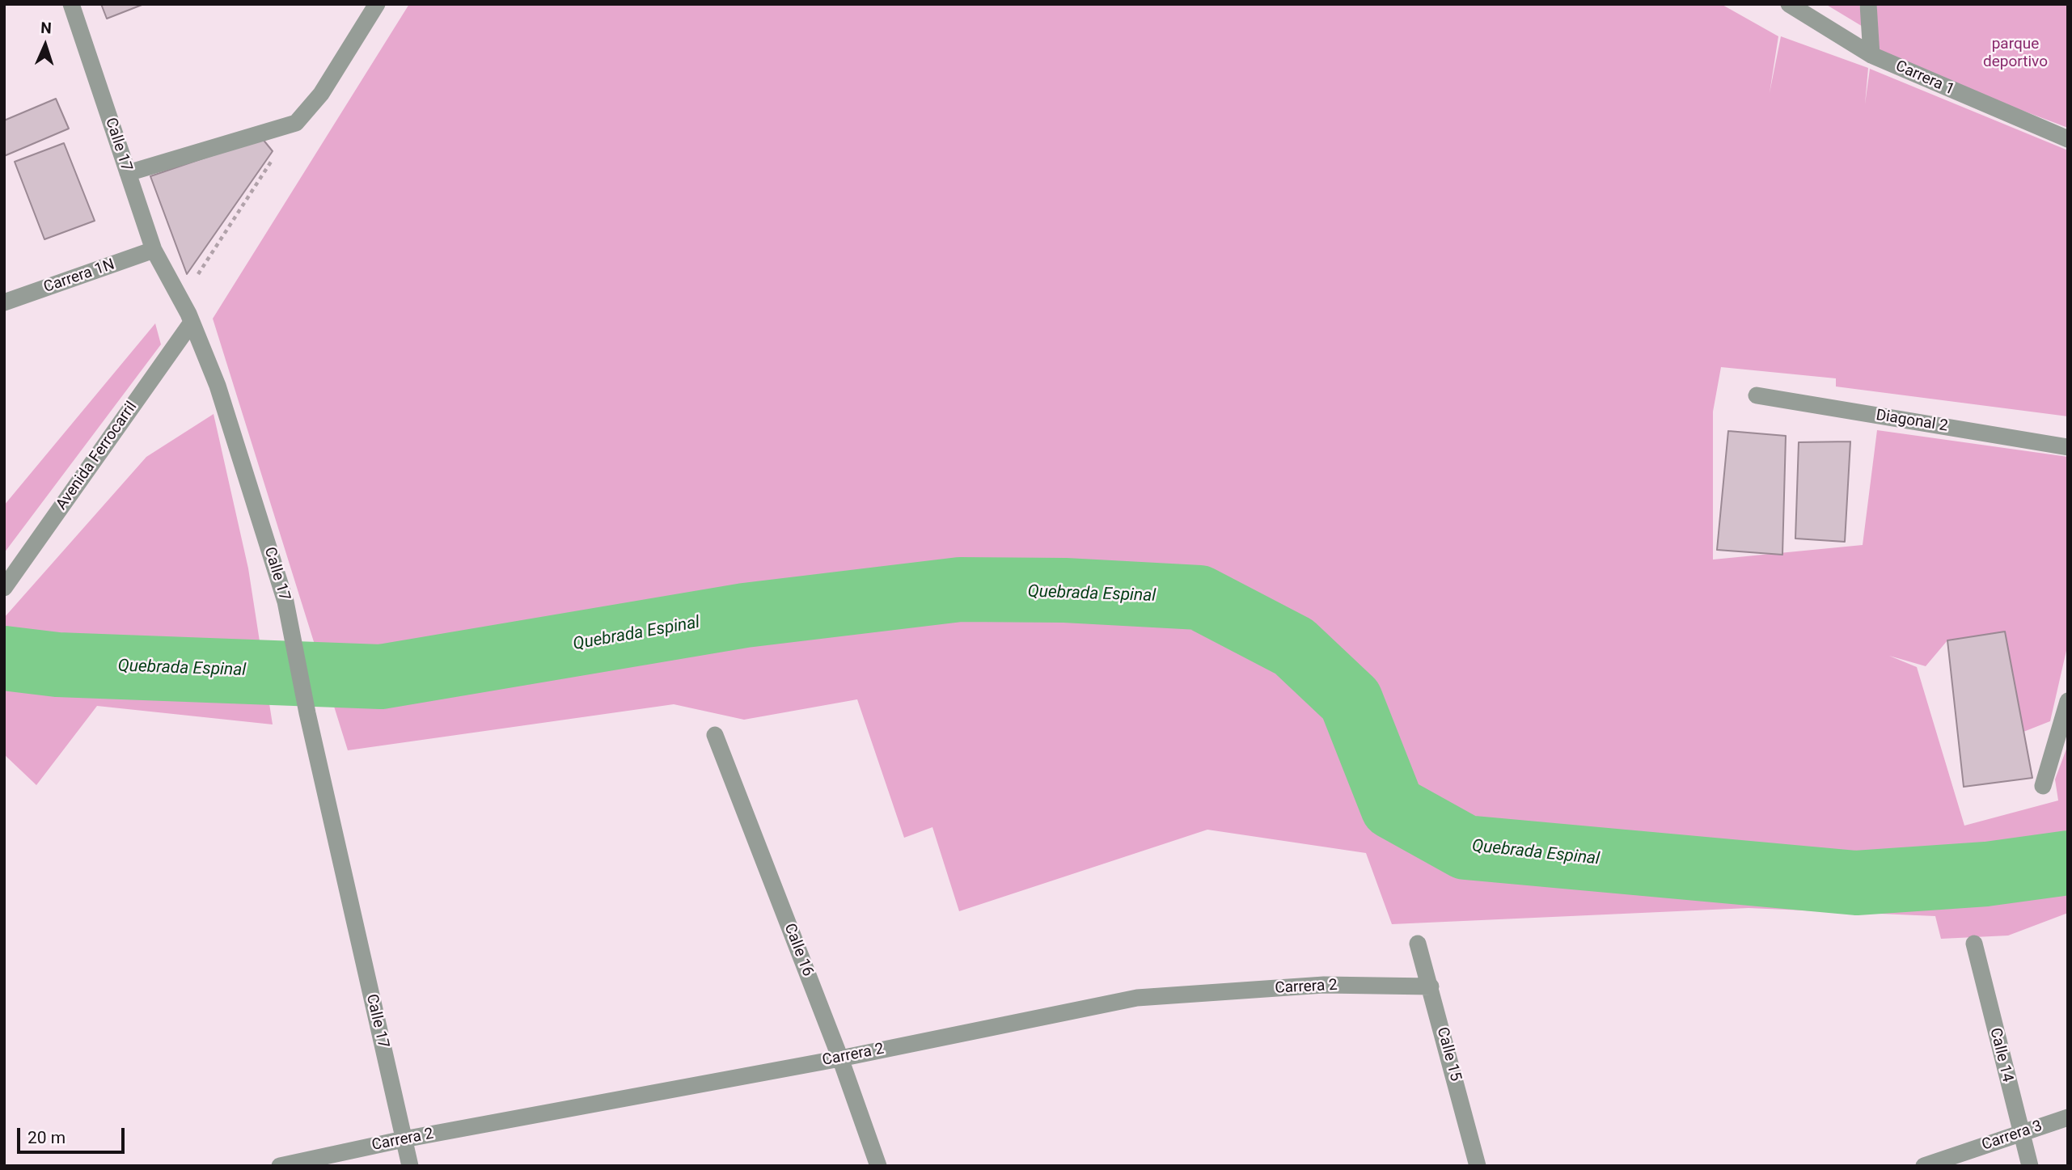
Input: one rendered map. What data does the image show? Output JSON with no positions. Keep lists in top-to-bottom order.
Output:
{
  "streets": {
    "street": [
      "Carrera 1",
      "Calle 17",
      "Carrera 1N",
      "Diagonal 2",
      "Avenida Ferrocarril",
      "Calle 16",
      "Carrera 2",
      "Calle 15",
      "Calle 14",
      "Carrera 3"
    ]
  },
  "crossings": [
    ["Calle 17", "Carrera 1N"],
    ["Calle 17", "Avenida Ferrocarril"],
    ["Calle 17", "Carrera 2"],
    ["Calle 16", "Carrera 2"],
    ["Carrera 2", "Calle 15"],
    ["Calle 14", "Carrera 3"]
  ],
  "water": ["Quebrada Espinal"],
  "parks": ["parque deportivo"],
  "scale_bar": "20 m",
  "north": "top"
}
